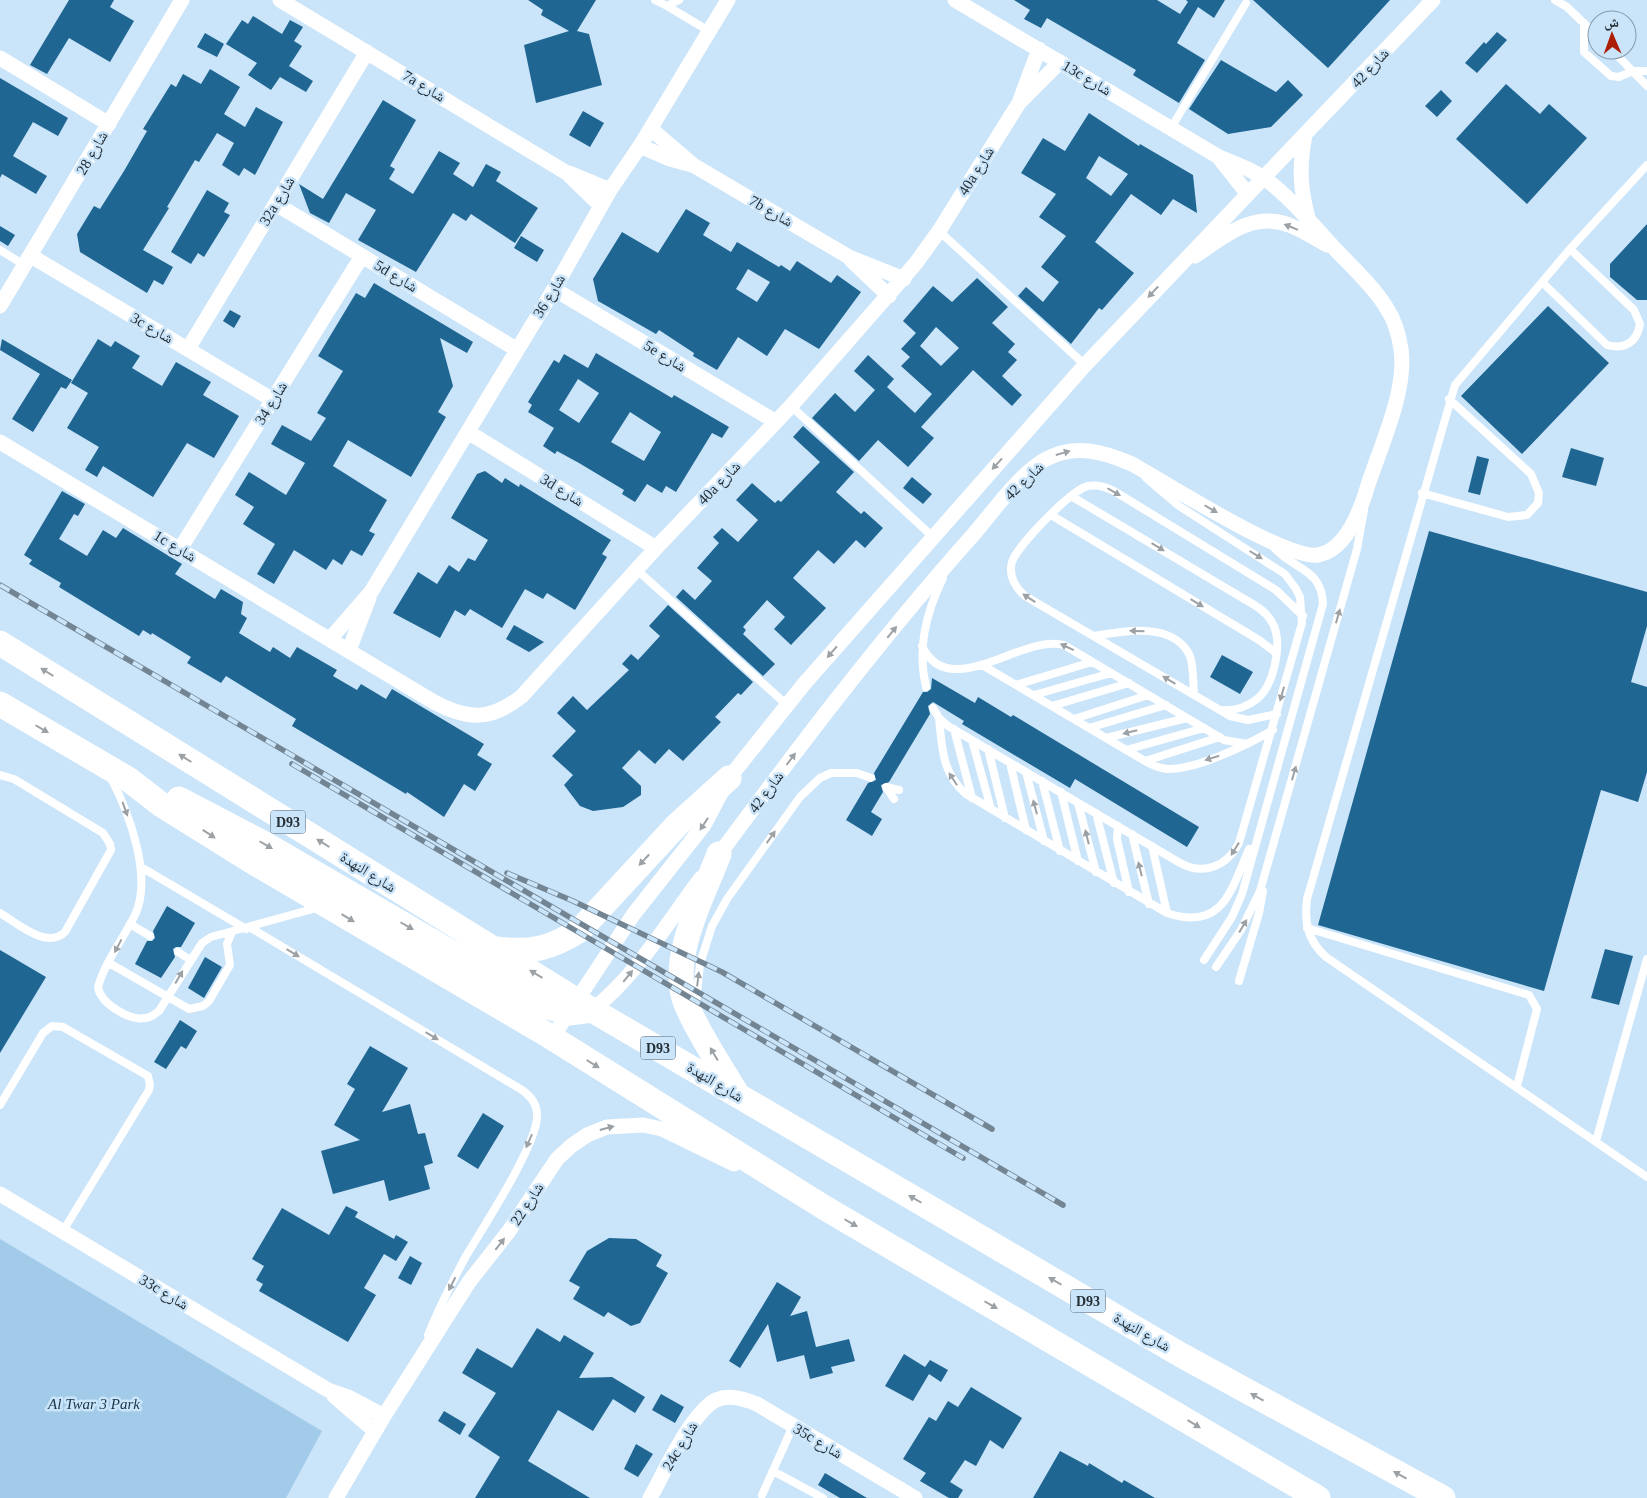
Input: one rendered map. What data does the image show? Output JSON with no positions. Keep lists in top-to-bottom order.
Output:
{
  "streets": {
    "main road": ["D93", "شارع النهدة"],
    "street": [
      "شارع 42",
      "13c شارع",
      "7a شارع",
      "شارع 28",
      "40a شارع",
      "32a شارع",
      "7b شارع",
      "5d شارع",
      "شارع 36",
      "3c شارع",
      "5e شارع",
      "شارع 34",
      "3d شارع",
      "1c شارع",
      "شارع 22",
      "33c شارع",
      "35c شارع",
      "24c شارع"
    ]
  },
  "crossings": [
    ["شارع 42", "13c شارع"],
    ["شارع 42", "شارع النهدة"],
    ["13c شارع", "40a شارع"],
    ["7a شارع", "32a شارع"],
    ["7a شارع", "شارع 36"],
    ["شارع 28", "3c شارع"],
    ["40a شارع", "7b شارع"],
    ["40a شارع", "شارع 36"],
    ["40a شارع", "5e شارع"],
    ["40a شارع", "3d شارع"],
    ["40a شارع", "1c شارع"],
    ["32a شارع", "5d شارع"],
    ["32a شارع", "3c شارع"],
    ["7b شارع", "شارع 36"],
    ["5d شارع", "شارع 36"],
    ["5d شارع", "شارع 34"],
    ["شارع 36", "5e شارع"],
    ["شارع 36", "3d شارع"],
    ["شارع 36", "1c شارع"],
    ["3c شارع", "شارع 34"],
    ["شارع 34", "1c شارع"],
    ["شارع 22", "33c شارع"],
    ["35c شارع", "24c شارع"]
  ],
  "one_way": ["شارع 22"],
  "parks": ["Al Twar 3 Park"],
  "north": "top"
}
